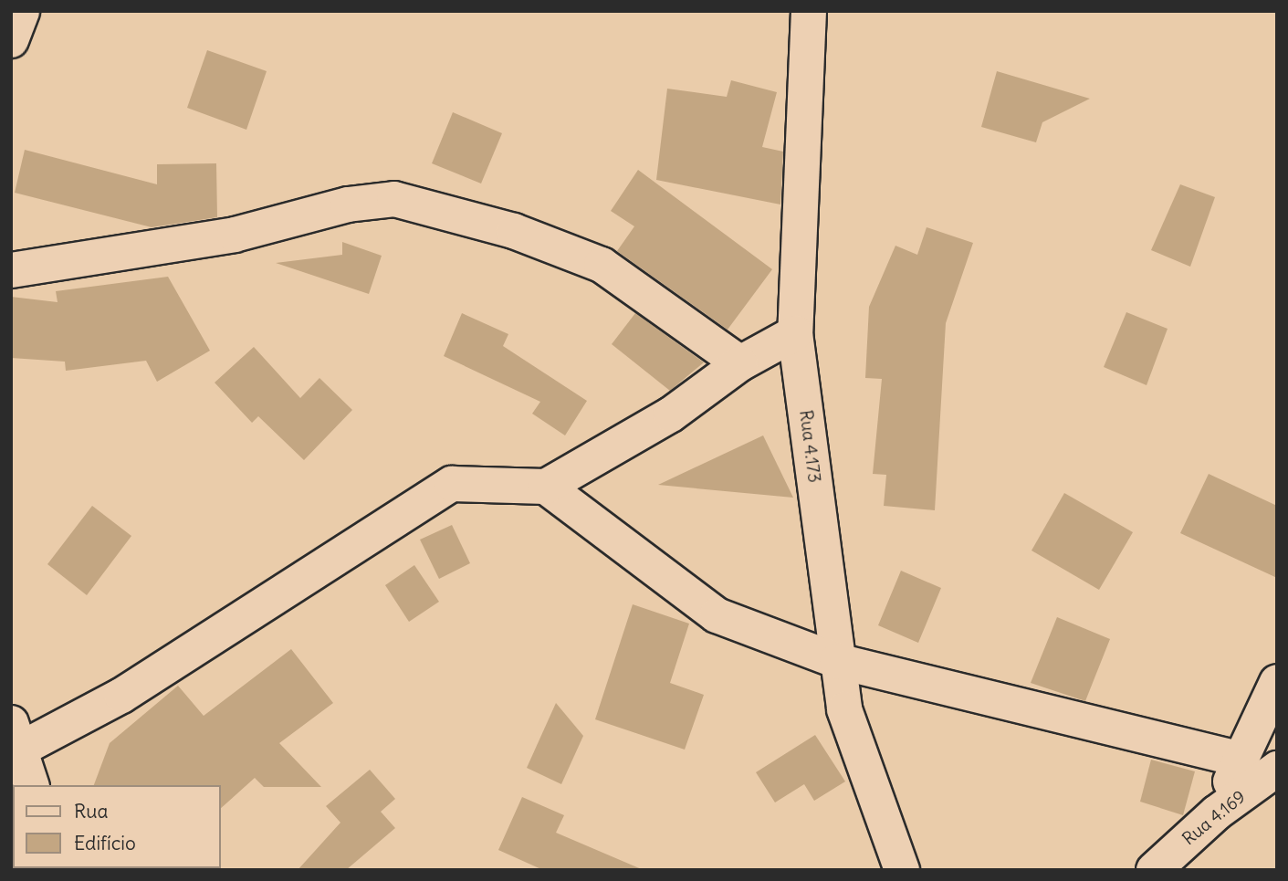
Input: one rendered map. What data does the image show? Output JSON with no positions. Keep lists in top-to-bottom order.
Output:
{
  "streets": {
    "street": ["Rua 4.173", "Rua 4.169"]
  },
  "legend": ["Rua", "Edifício"]
}
